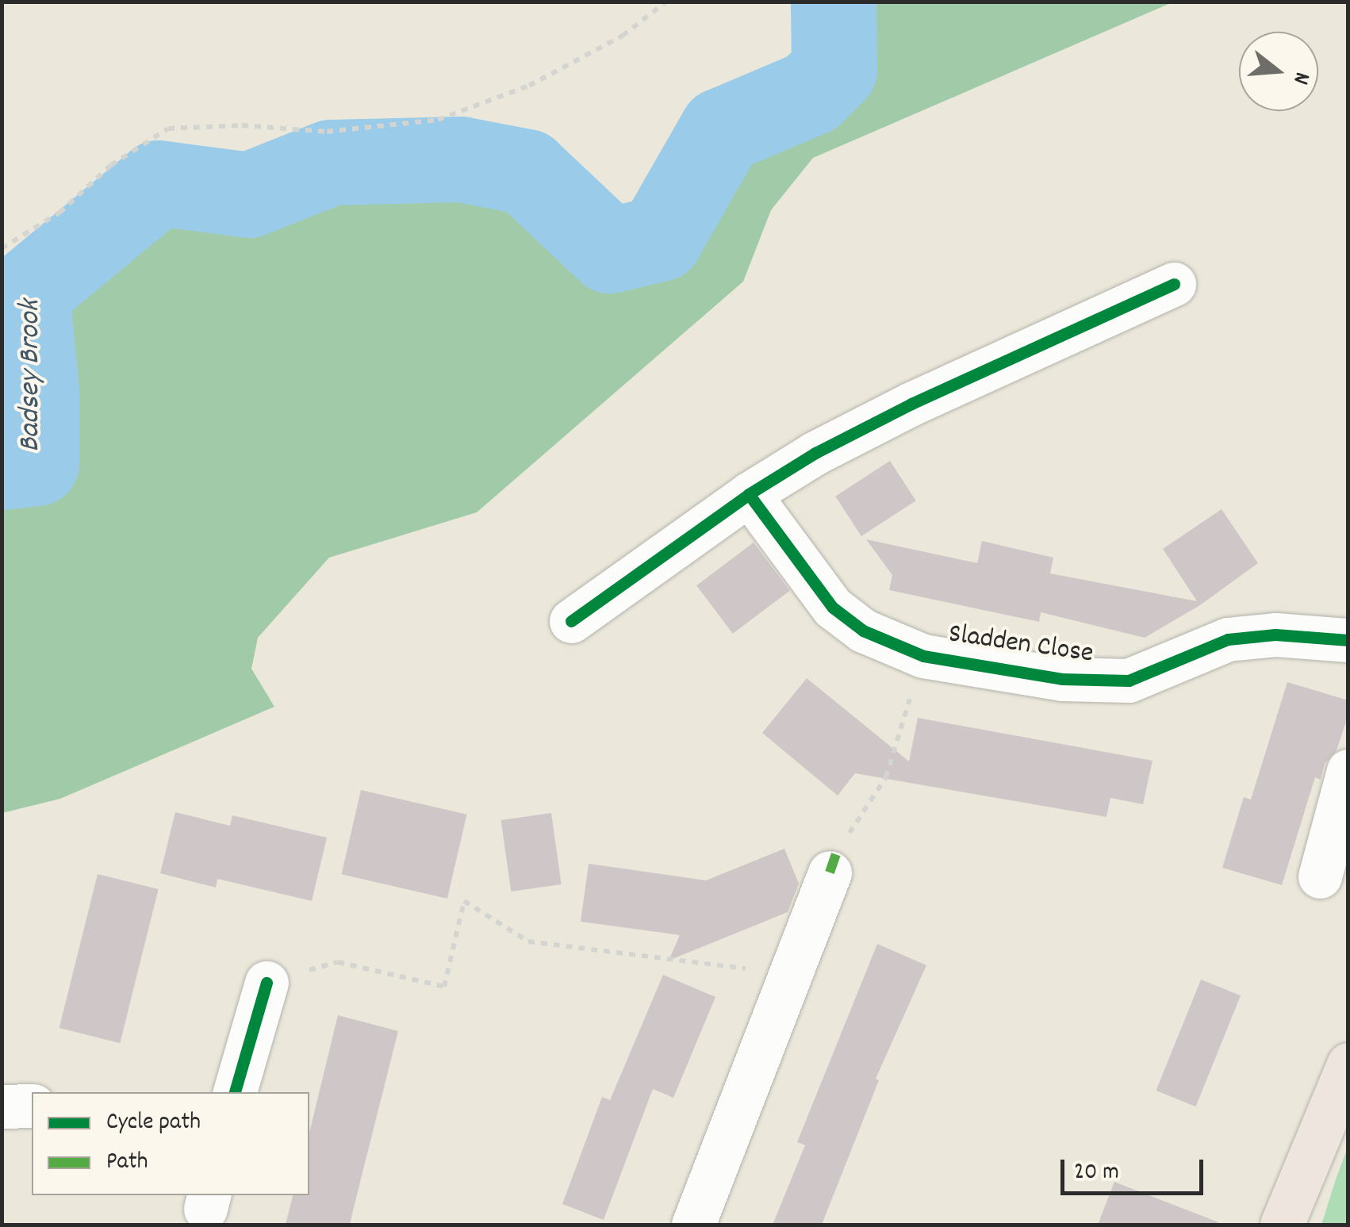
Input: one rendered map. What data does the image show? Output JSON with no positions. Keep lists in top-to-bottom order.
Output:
{
  "streets": {
    "street": ["Sladden Close"]
  },
  "water": ["Badsey Brook"],
  "legend": ["Cycle path", "Path"],
  "scale_bar": "20 m",
  "north": "right"
}
